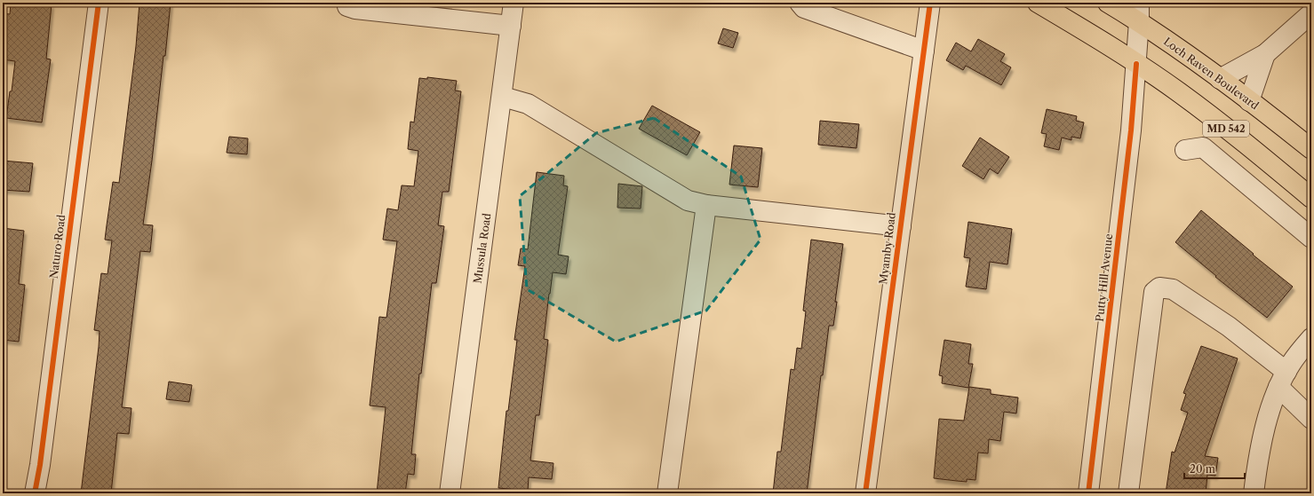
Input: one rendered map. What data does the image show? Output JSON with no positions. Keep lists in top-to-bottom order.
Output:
{
  "streets": {
    "main road": ["Loch Raven Boulevard", "MD 542"],
    "street": [
      "Naturo Road",
      "Mussula Road",
      "Myamby Road",
      "Putty Hill Avenue"
    ]
  },
  "crossings": [
    ["Loch Raven Boulevard", "Putty Hill Avenue"],
    ["MD 542", "Putty Hill Avenue"]
  ],
  "scale_bar": "20 m"
}
